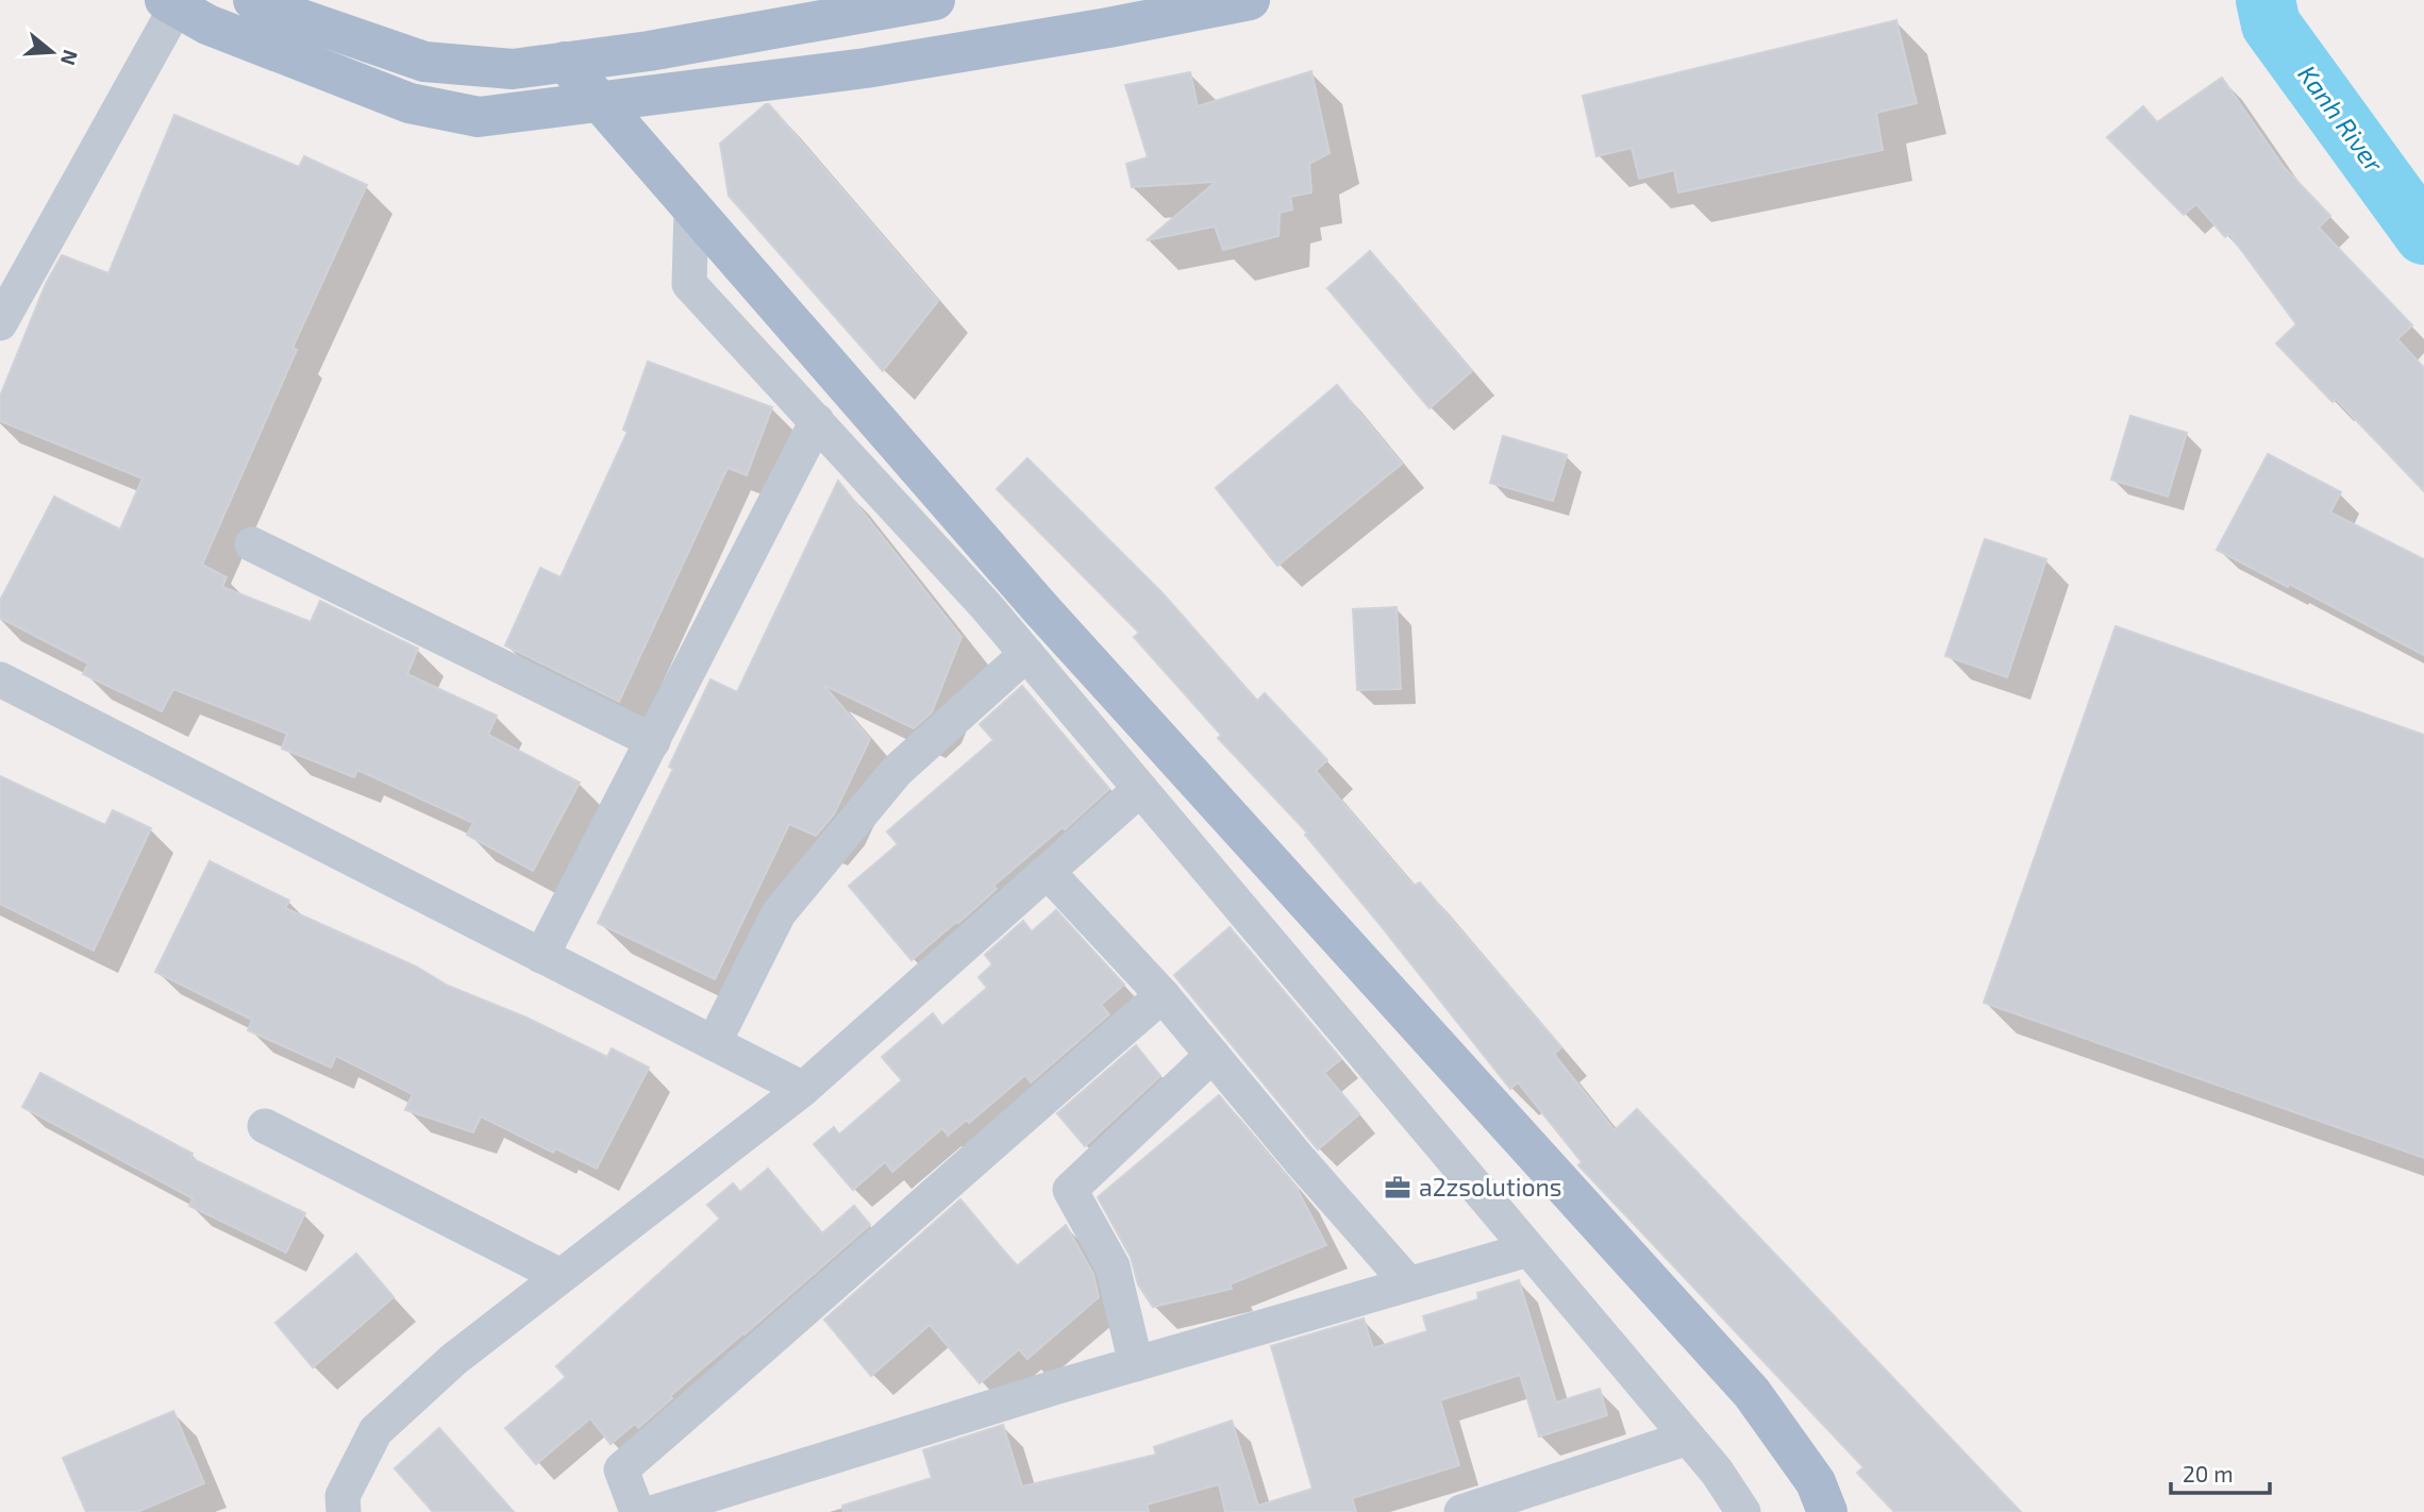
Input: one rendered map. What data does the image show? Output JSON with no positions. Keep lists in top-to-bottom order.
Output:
{
  "water": ["Kanh River"],
  "places": {
    "office": ["a2zsolutions"]
  },
  "scale_bar": "20 m",
  "north": "right"
}
